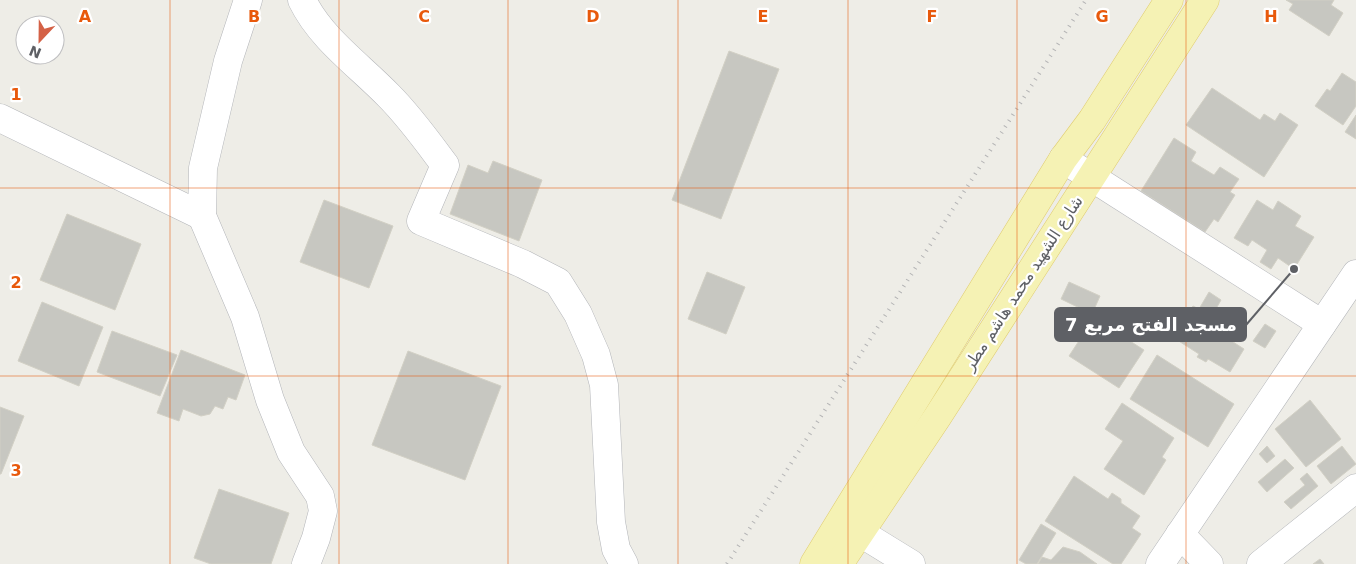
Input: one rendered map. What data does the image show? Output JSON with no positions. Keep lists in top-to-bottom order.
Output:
{
  "streets": {
    "main road": ["شارع الشهيد محمد هاشم مطر"]
  },
  "places": ["مسجد الفتح مربع 7"],
  "north": "bottom",
  "grid": {
    "columns": [
      "A",
      "B",
      "C",
      "D",
      "E",
      "F",
      "G",
      "H"
    ],
    "rows": ["1", "2", "3"]
  }
}
